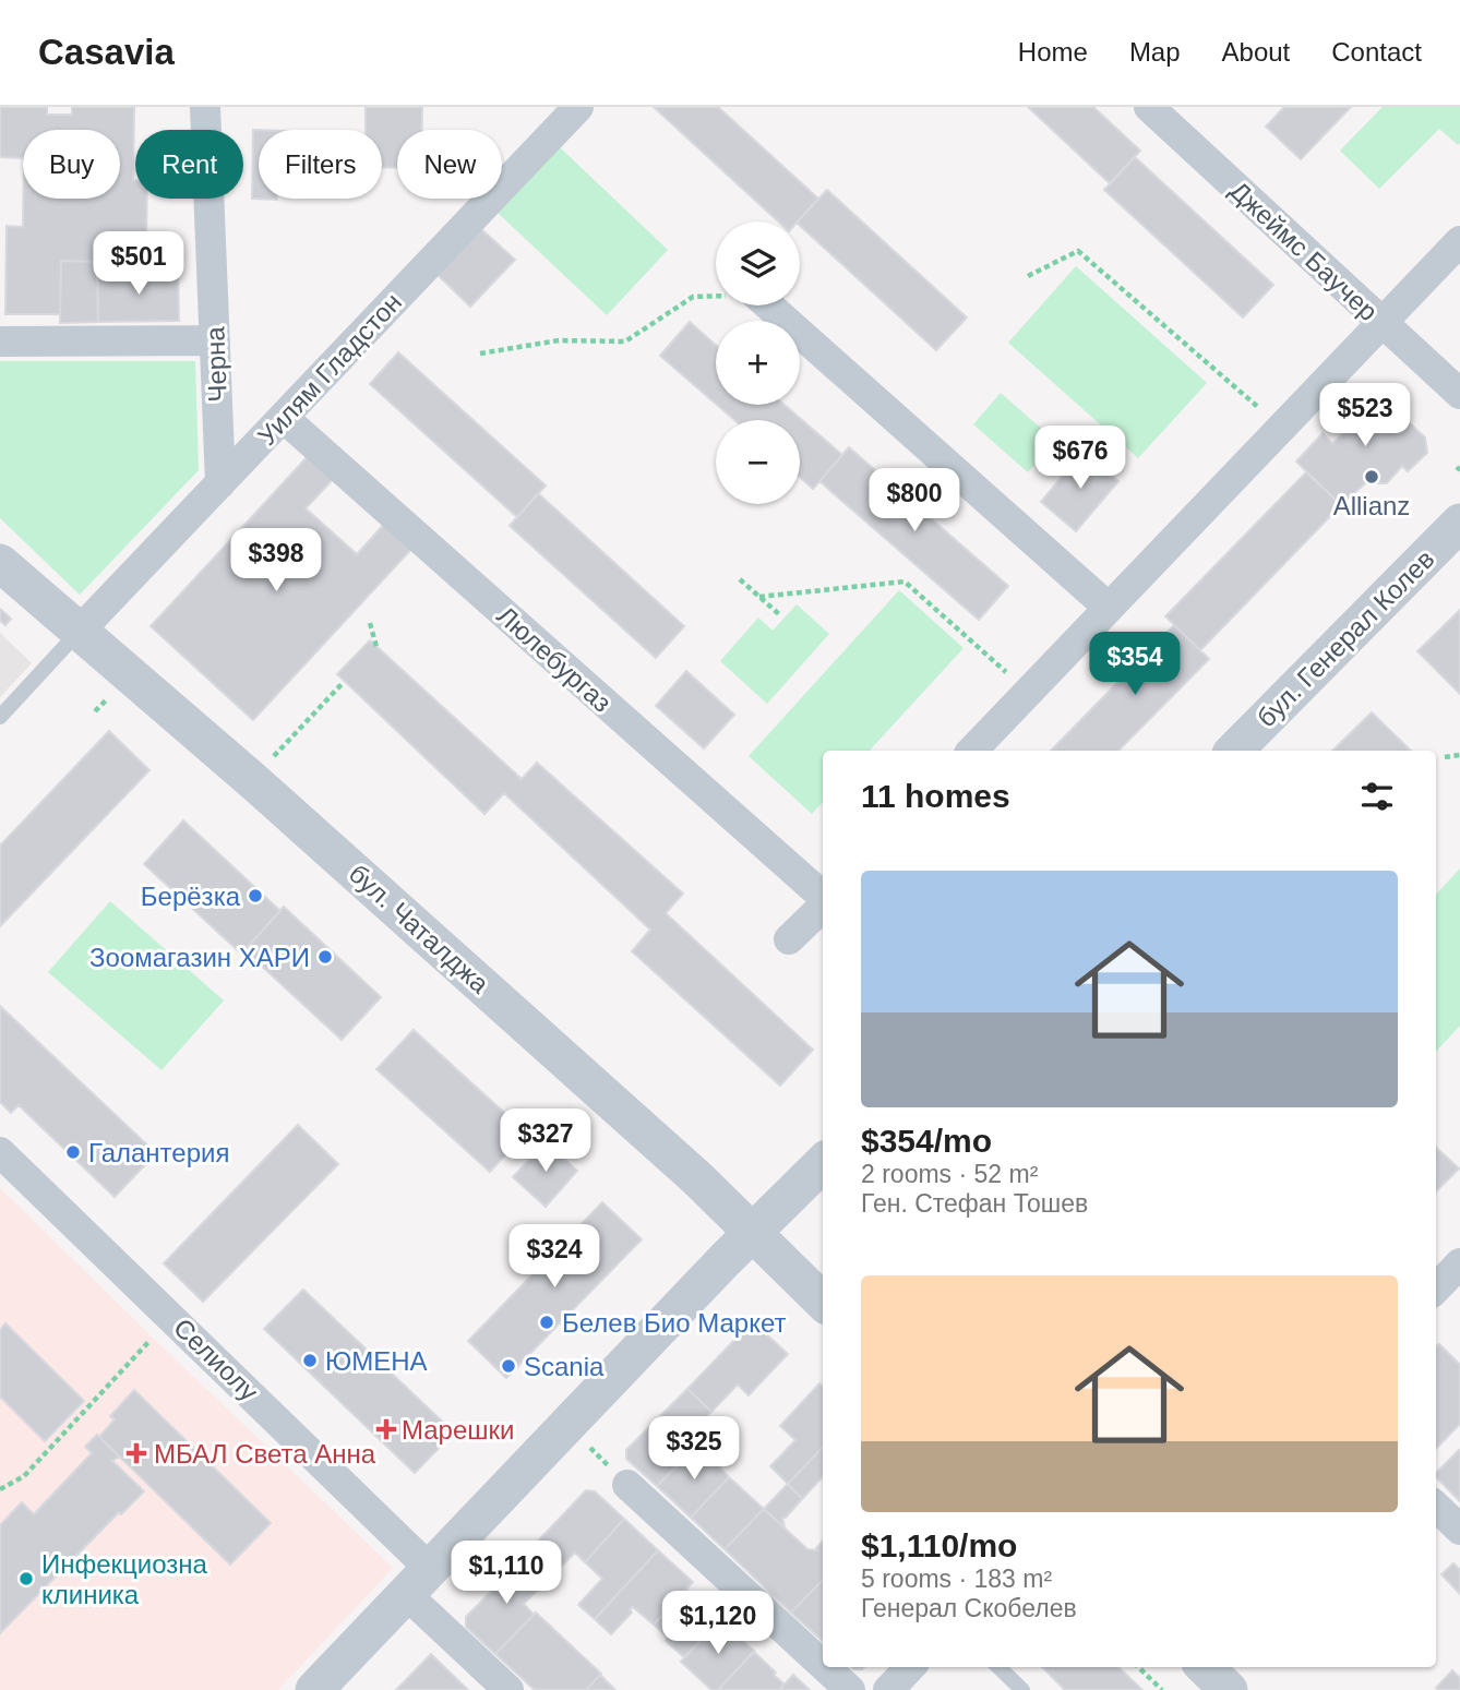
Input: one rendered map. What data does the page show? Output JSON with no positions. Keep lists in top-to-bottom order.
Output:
{
  "streets": {
    "street": [
      "Джеймс Баучер",
      "Черна",
      "Уилям Гладстон",
      "бул. Генерал Колев",
      "Люлебургаз",
      "бул. Чаталджа",
      "Селиолу"
    ]
  },
  "crossings": [
    ["Черна", "Уилям Гладстон"],
    ["Уилям Гладстон", "Люлебургаз"],
    ["Уилям Гладстон", "бул. Чаталджа"]
  ],
  "places": {
    "other": [
      "Allianz",
      "Берёзка",
      "Зоомагазин ХАРИ",
      "Галантерия",
      "Белев Био Маркет",
      "ЮМЕНА",
      "Scania",
      "Инфекциозна клиника"
    ],
    "health": ["Марешки", "МБАЛ Света Анна"]
  },
  "page": {
    "header": "Casavia",
    "nav": [
      "Home",
      "Map",
      "About",
      "Contact"
    ],
    "chip": [
      "Buy",
      "Rent",
      "Filters",
      "New"
    ],
    "map_buttons": ["+", "−"],
    "price": [
      "$501",
      "$523",
      "$676",
      "$800",
      "$398",
      "$354",
      "$327",
      "$324",
      "$325",
      "$1,110",
      "$1,120"
    ],
    "heading": "11 homes",
    "list": [
      {
        "name": "$354/mo",
        "note": "2 rooms · 52 m² · Ген. Стефан Тошев"
      },
      {
        "name": "$1,110/mo",
        "note": "5 rooms · 183 m² · Генерал Скобелев"
      }
    ]
  }
}
